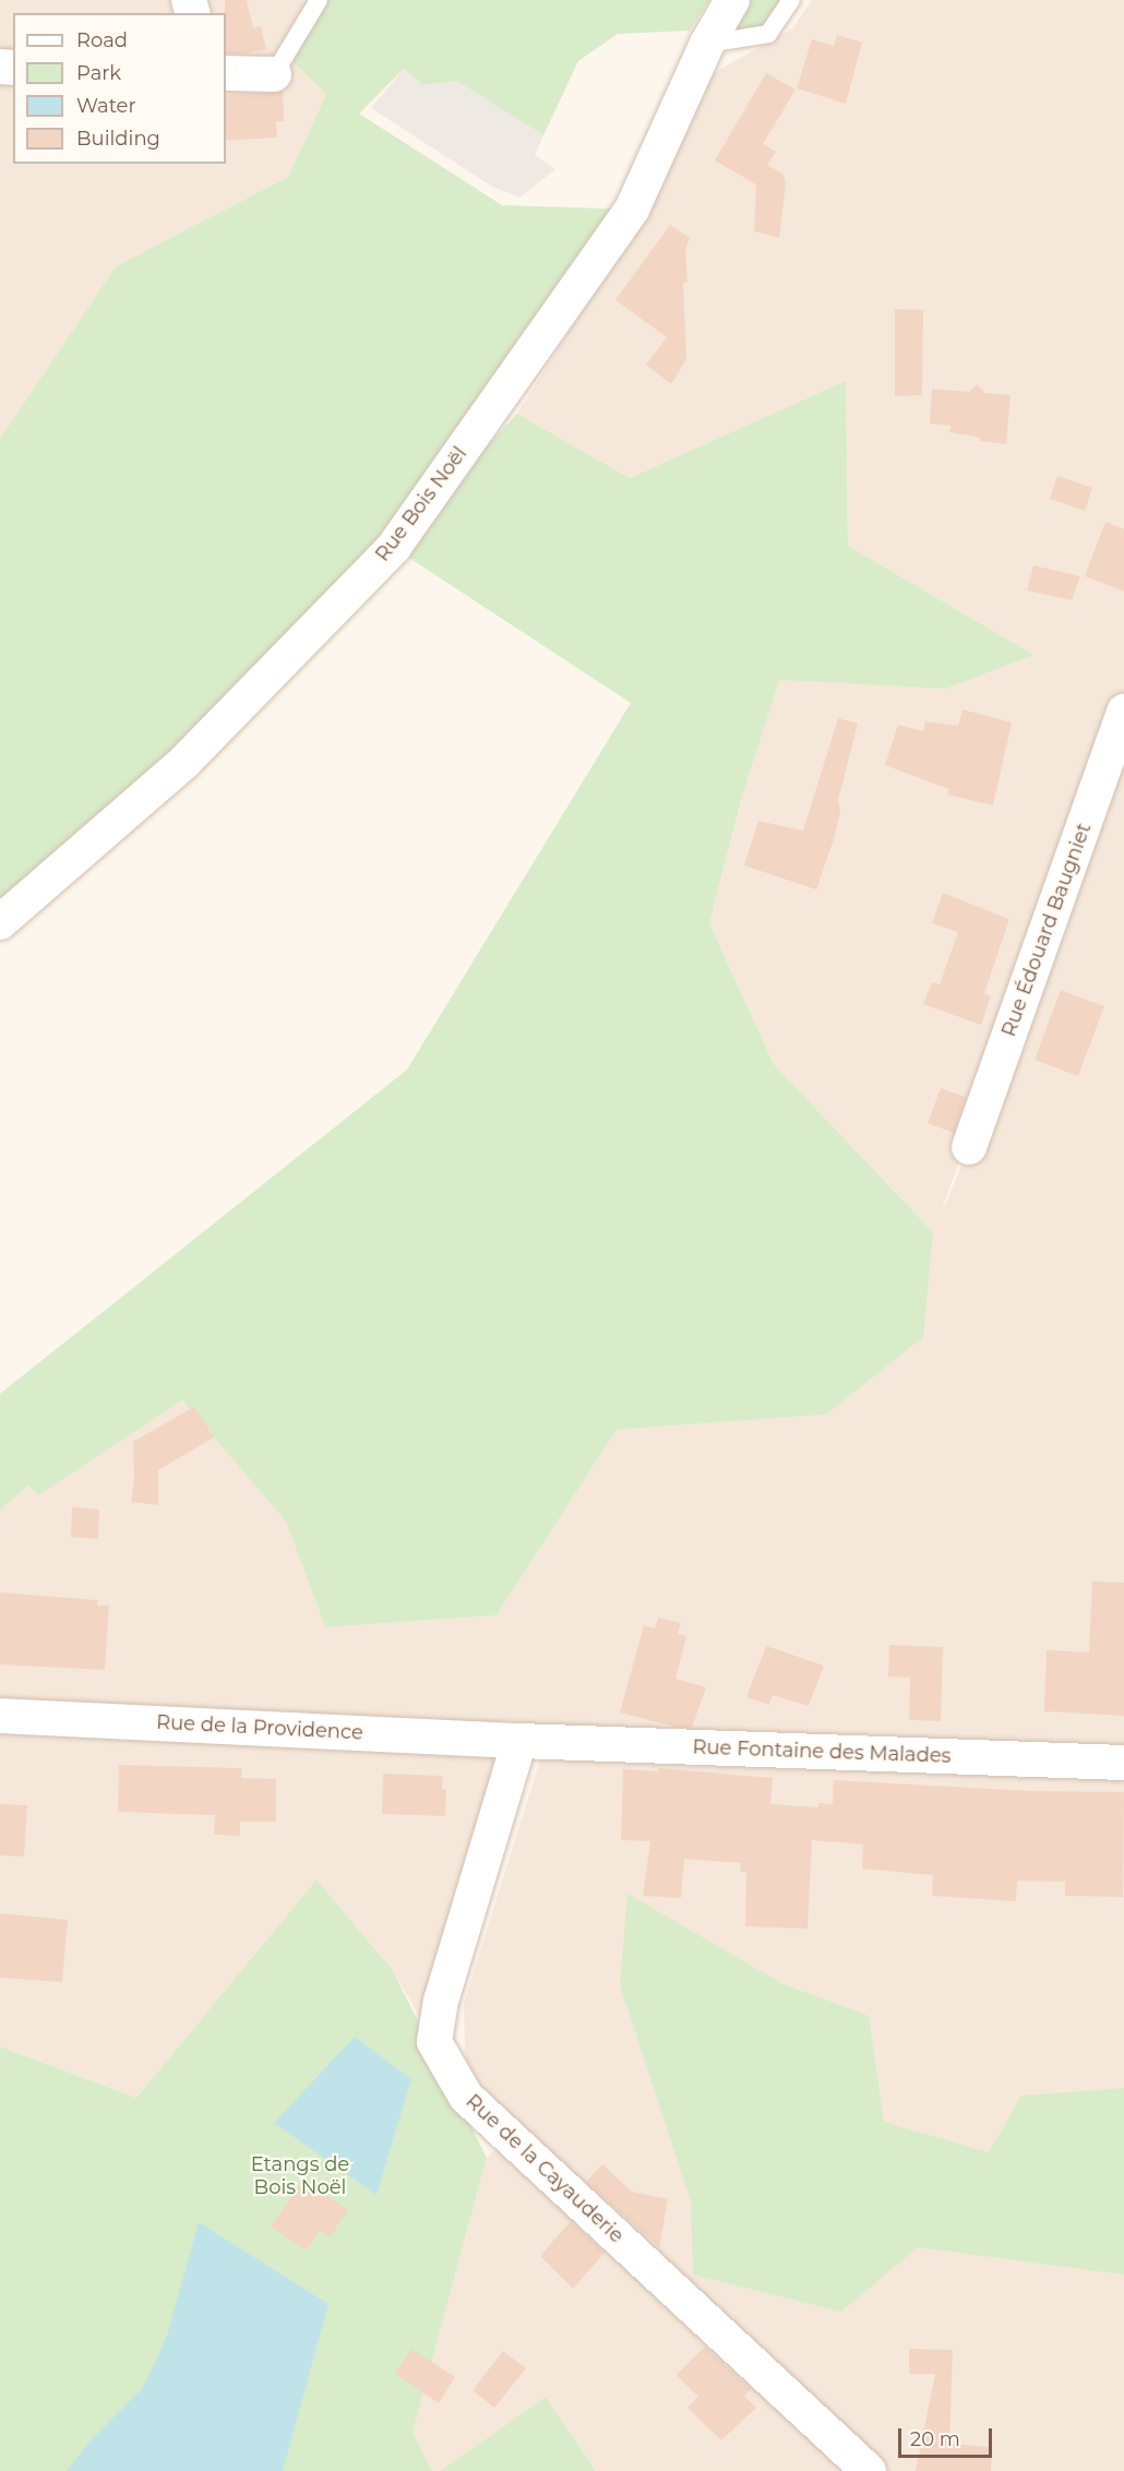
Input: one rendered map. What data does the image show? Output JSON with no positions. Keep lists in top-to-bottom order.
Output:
{
  "streets": {
    "street": [
      "Rue Bois Noël",
      "Rue Édouard Baugniet",
      "Rue de la Providence",
      "Rue Fontaine des Malades",
      "Rue de la Cayauderie"
    ]
  },
  "crossings": [
    ["Rue de la Providence", "Rue Fontaine des Malades"],
    ["Rue de la Providence", "Rue de la Cayauderie"],
    ["Rue Fontaine des Malades", "Rue de la Cayauderie"]
  ],
  "parks": ["Etangs de Bois Noël"],
  "legend": [
    "Road",
    "Park",
    "Water",
    "Building"
  ],
  "scale_bar": "20 m"
}
